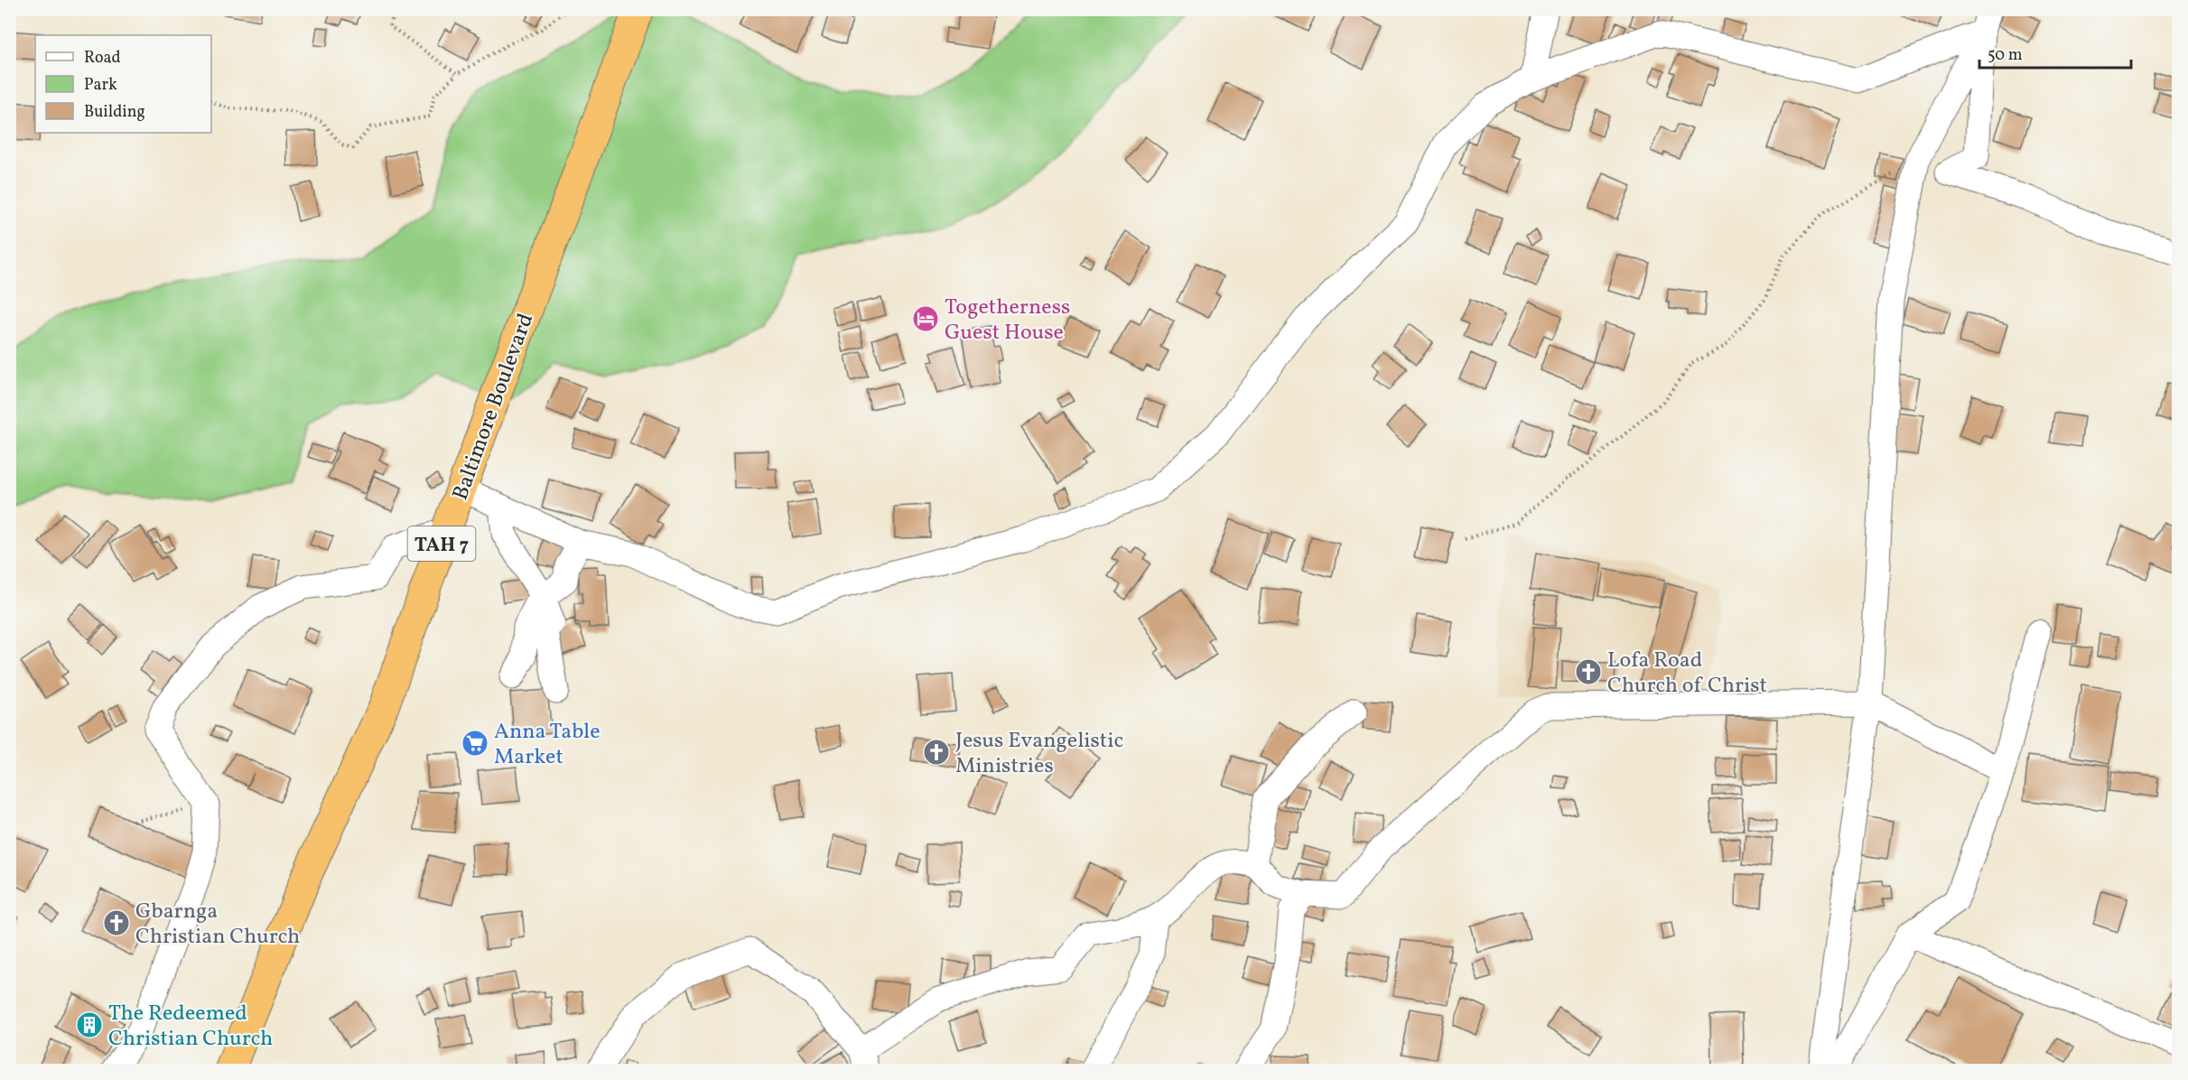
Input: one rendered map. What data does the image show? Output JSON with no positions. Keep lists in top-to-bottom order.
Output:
{
  "streets": {
    "highway": ["Baltimore Boulevard", "TAH 7"]
  },
  "places": {
    "hotel": ["Togetherness Guest House"],
    "church": ["Lofa Road Church of Christ", "Jesus Evangelistic Ministries", "Gbarnga Christian Church"],
    "supermarket": ["Anna Table Market"],
    "building": ["The Redeemed Christian Church"]
  },
  "legend": ["Road", "Park", "Building"],
  "scale_bar": "50 m"
}
